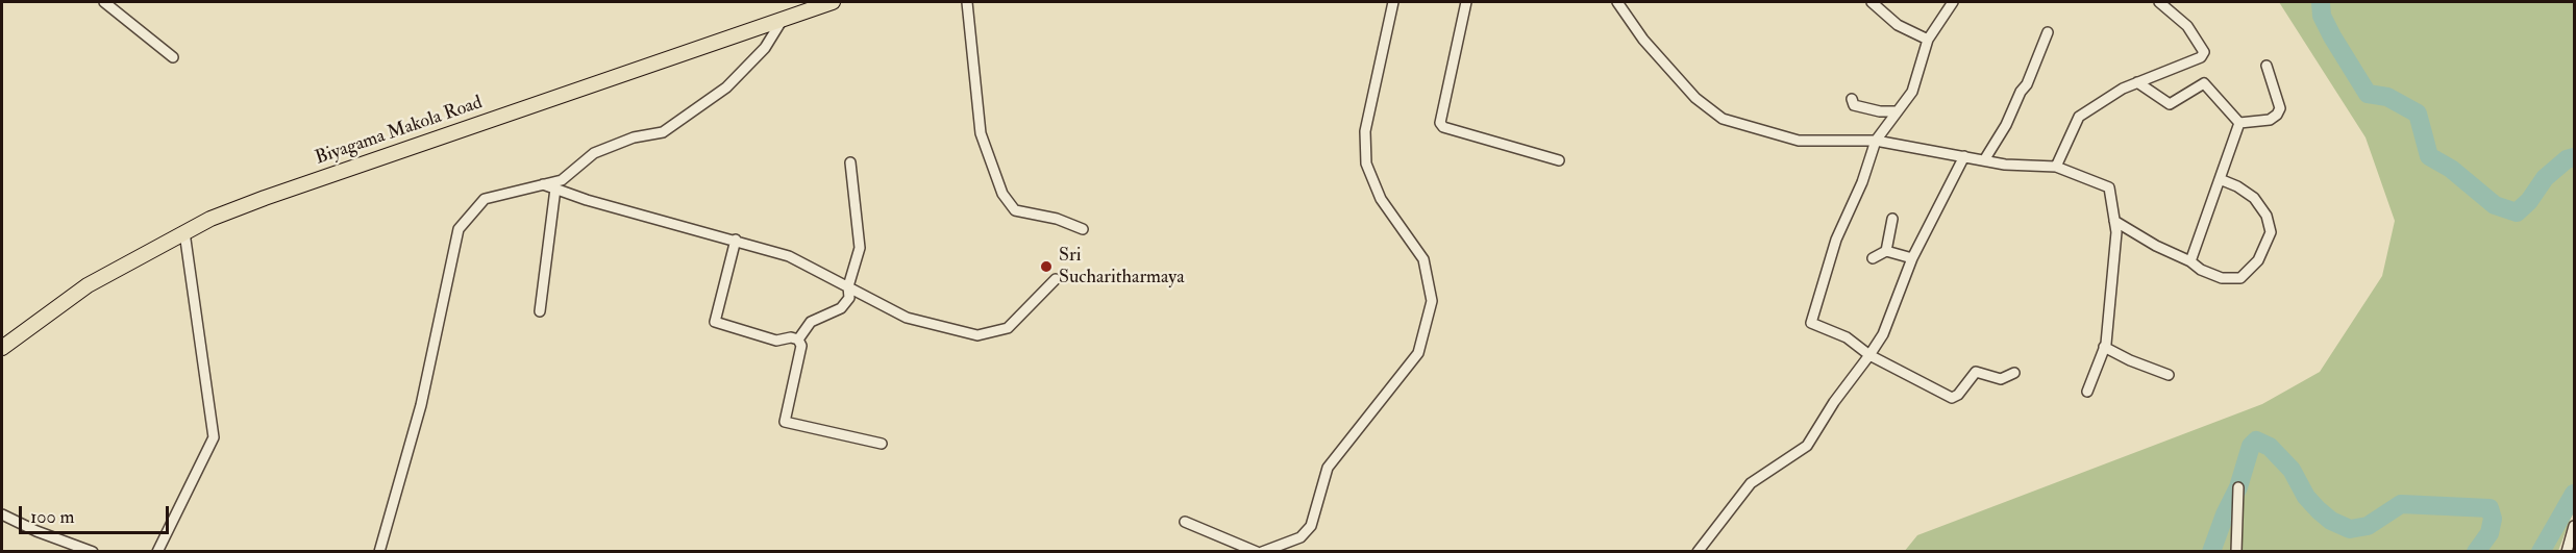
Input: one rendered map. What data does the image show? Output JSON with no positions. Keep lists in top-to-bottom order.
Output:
{
  "streets": {
    "main road": ["Biyagama Makola Road"]
  },
  "places": ["Sri Sucharitharmaya"],
  "scale_bar": "100 m"
}
